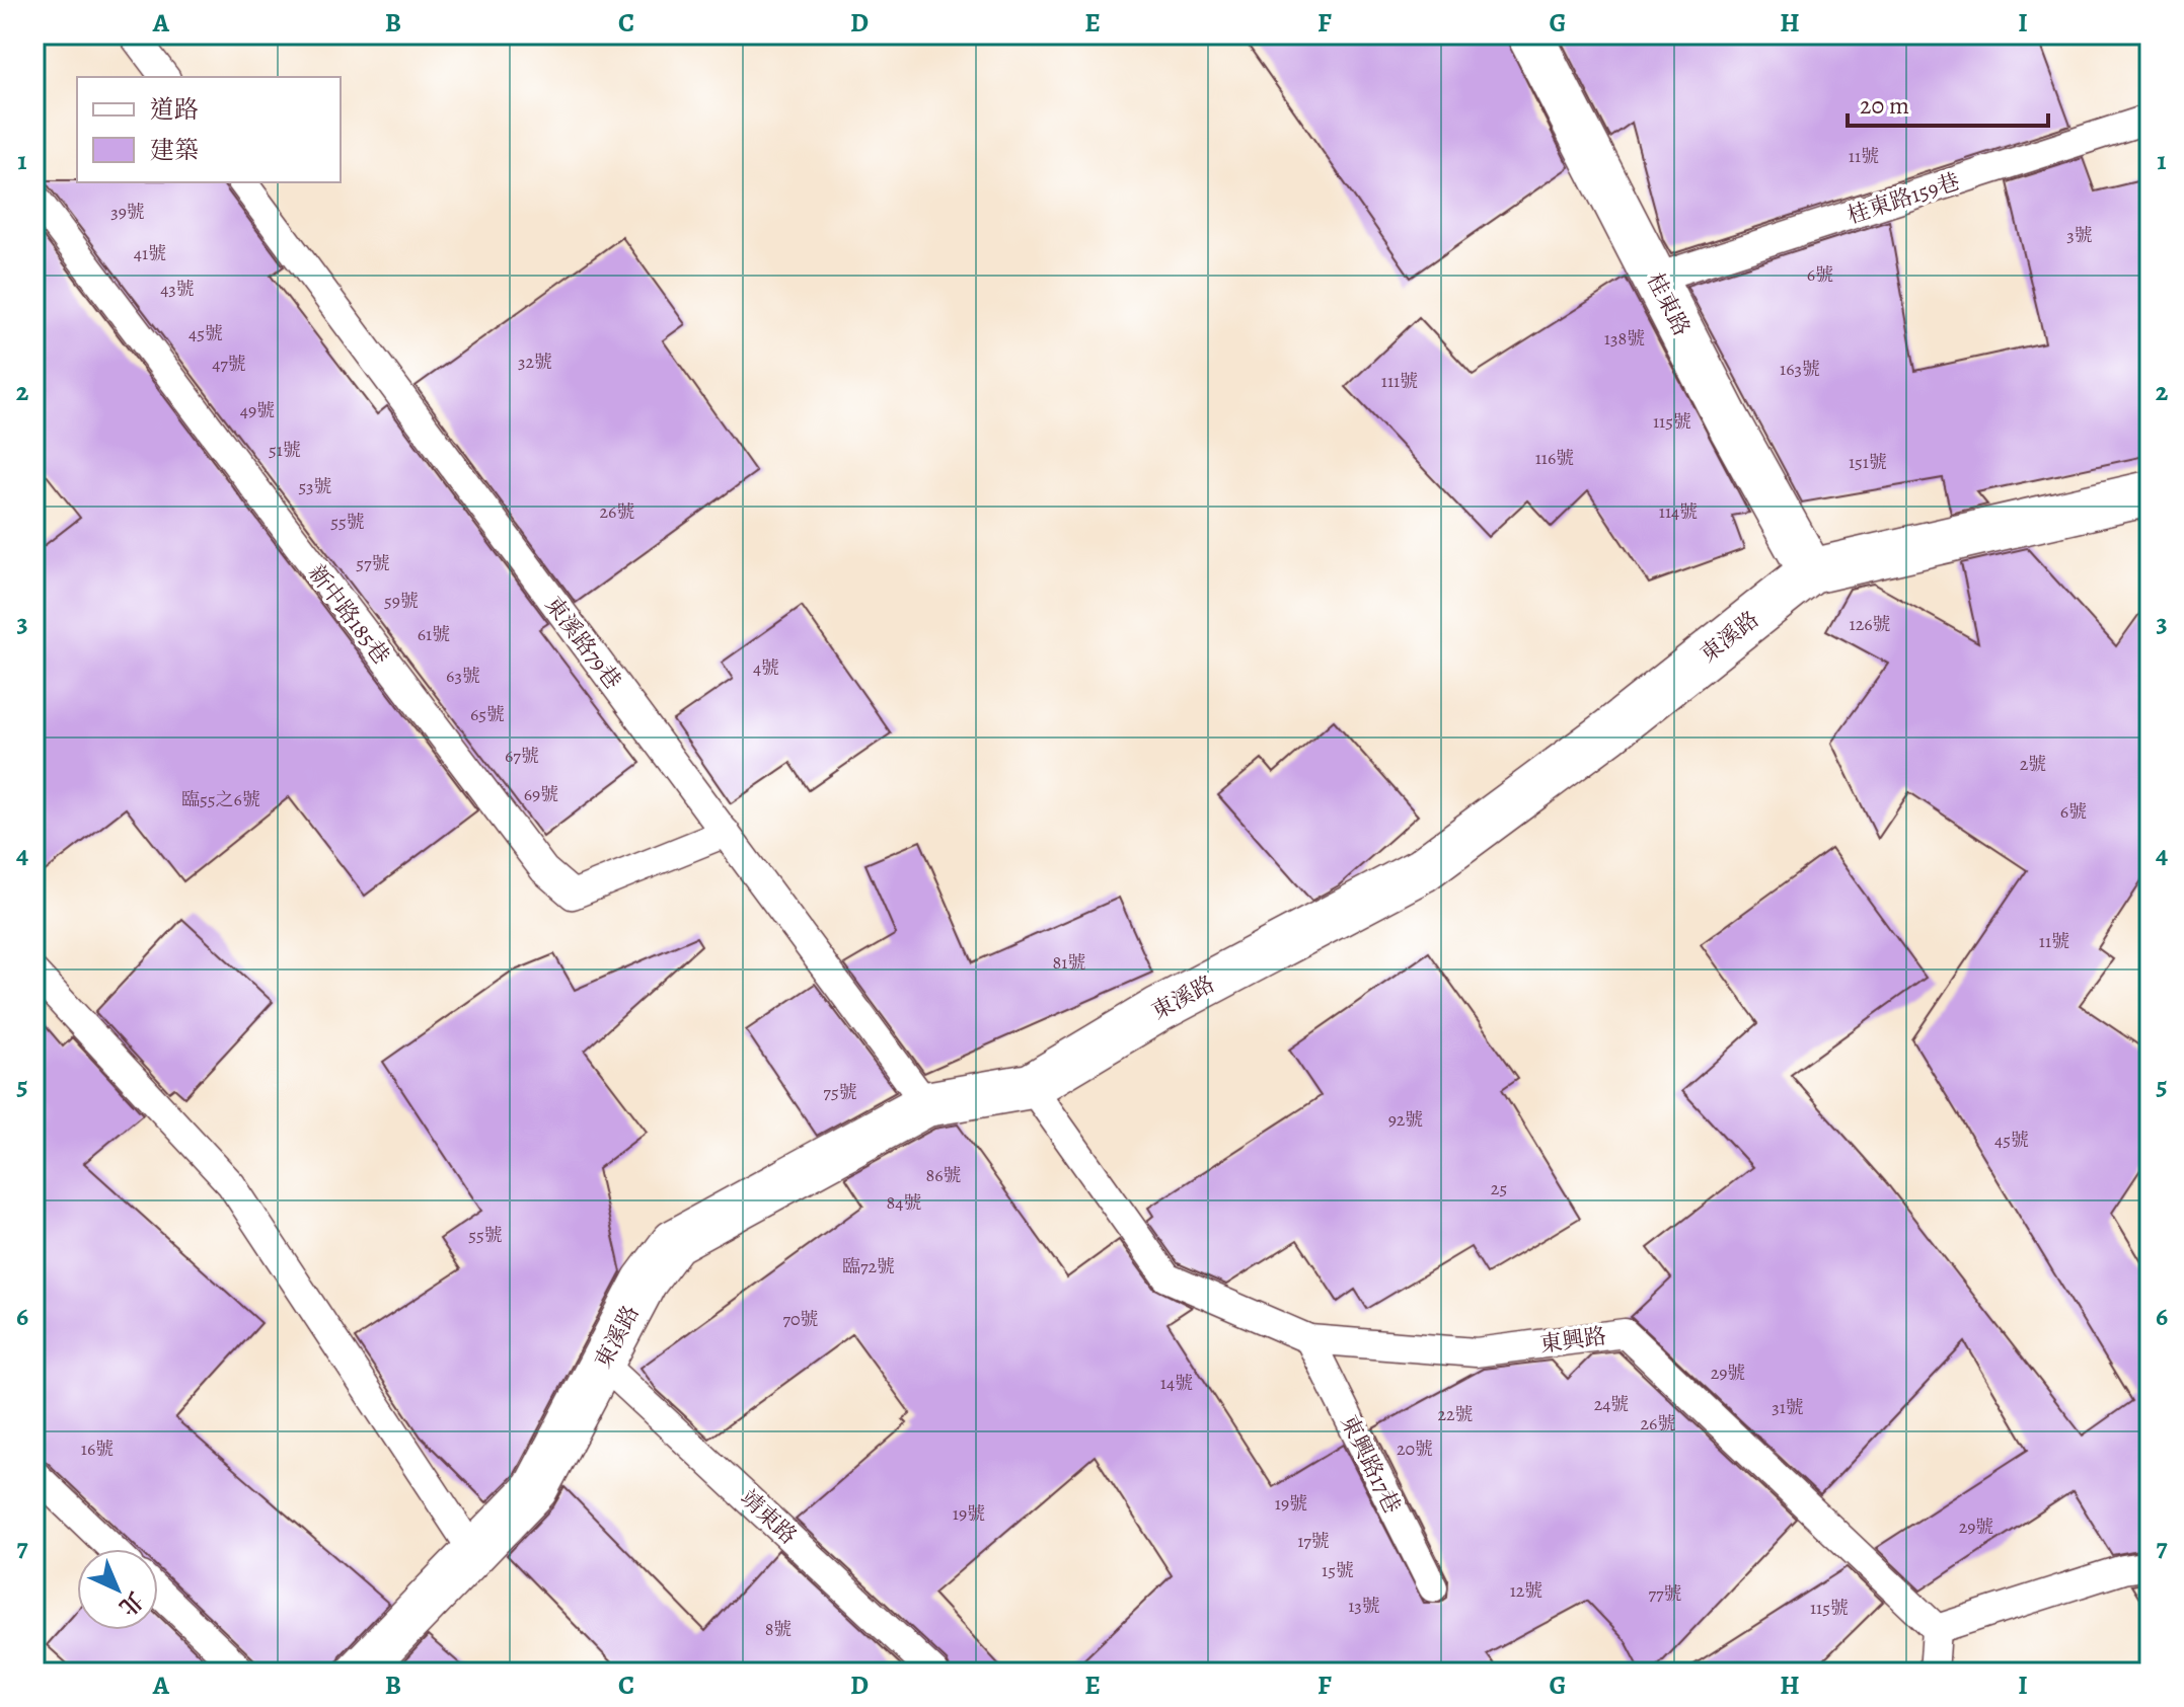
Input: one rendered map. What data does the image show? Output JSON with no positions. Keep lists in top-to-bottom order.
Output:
{
  "streets": {
    "street": ["桂東路", "東溪路"],
    "lane": [
      "桂東路159巷",
      "新中路185巷",
      "東溪路79巷",
      "東興路",
      "東興路17巷",
      "靖東路"
    ]
  },
  "crossings": [
    ["桂東路159巷", "桂東路"],
    ["桂東路", "東溪路"],
    ["新中路185巷", "東溪路79巷"],
    ["東溪路", "東溪路79巷"],
    ["東溪路", "東興路"],
    ["東溪路", "靖東路"],
    ["東興路", "東興路17巷"]
  ],
  "house_numbers": [
    "11號",
    "39號",
    "3號",
    "41號",
    "6號",
    "43號",
    "45號",
    "138號",
    "32號",
    "47號",
    "163號",
    "111號",
    "49號",
    "115號",
    "51號",
    "116號",
    "151號",
    "53號",
    "26號",
    "114號",
    "55號",
    "57號",
    "59號",
    "126號",
    "61號",
    "4號",
    "63號",
    "65號",
    "67號",
    "2號",
    "69號",
    "臨55之6號",
    "6號",
    "11號",
    "81號",
    "75號",
    "92號",
    "45號",
    "86號",
    "25",
    "84號",
    "55號",
    "臨72號",
    "70號",
    "29號",
    "14號",
    "24號",
    "31號",
    "22號",
    "26號",
    "16號",
    "20號",
    "19號",
    "19號",
    "29號",
    "17號",
    "15號",
    "12號",
    "77號",
    "13號",
    "115號",
    "8號"
  ],
  "legend": ["道路", "建築"],
  "scale_bar": "20 m",
  "north": "bottom right",
  "grid": {
    "columns": [
      "A",
      "B",
      "C",
      "D",
      "E",
      "F",
      "G",
      "H",
      "I"
    ],
    "rows": [
      "1",
      "2",
      "3",
      "4",
      "5",
      "6",
      "7"
    ]
  }
}
